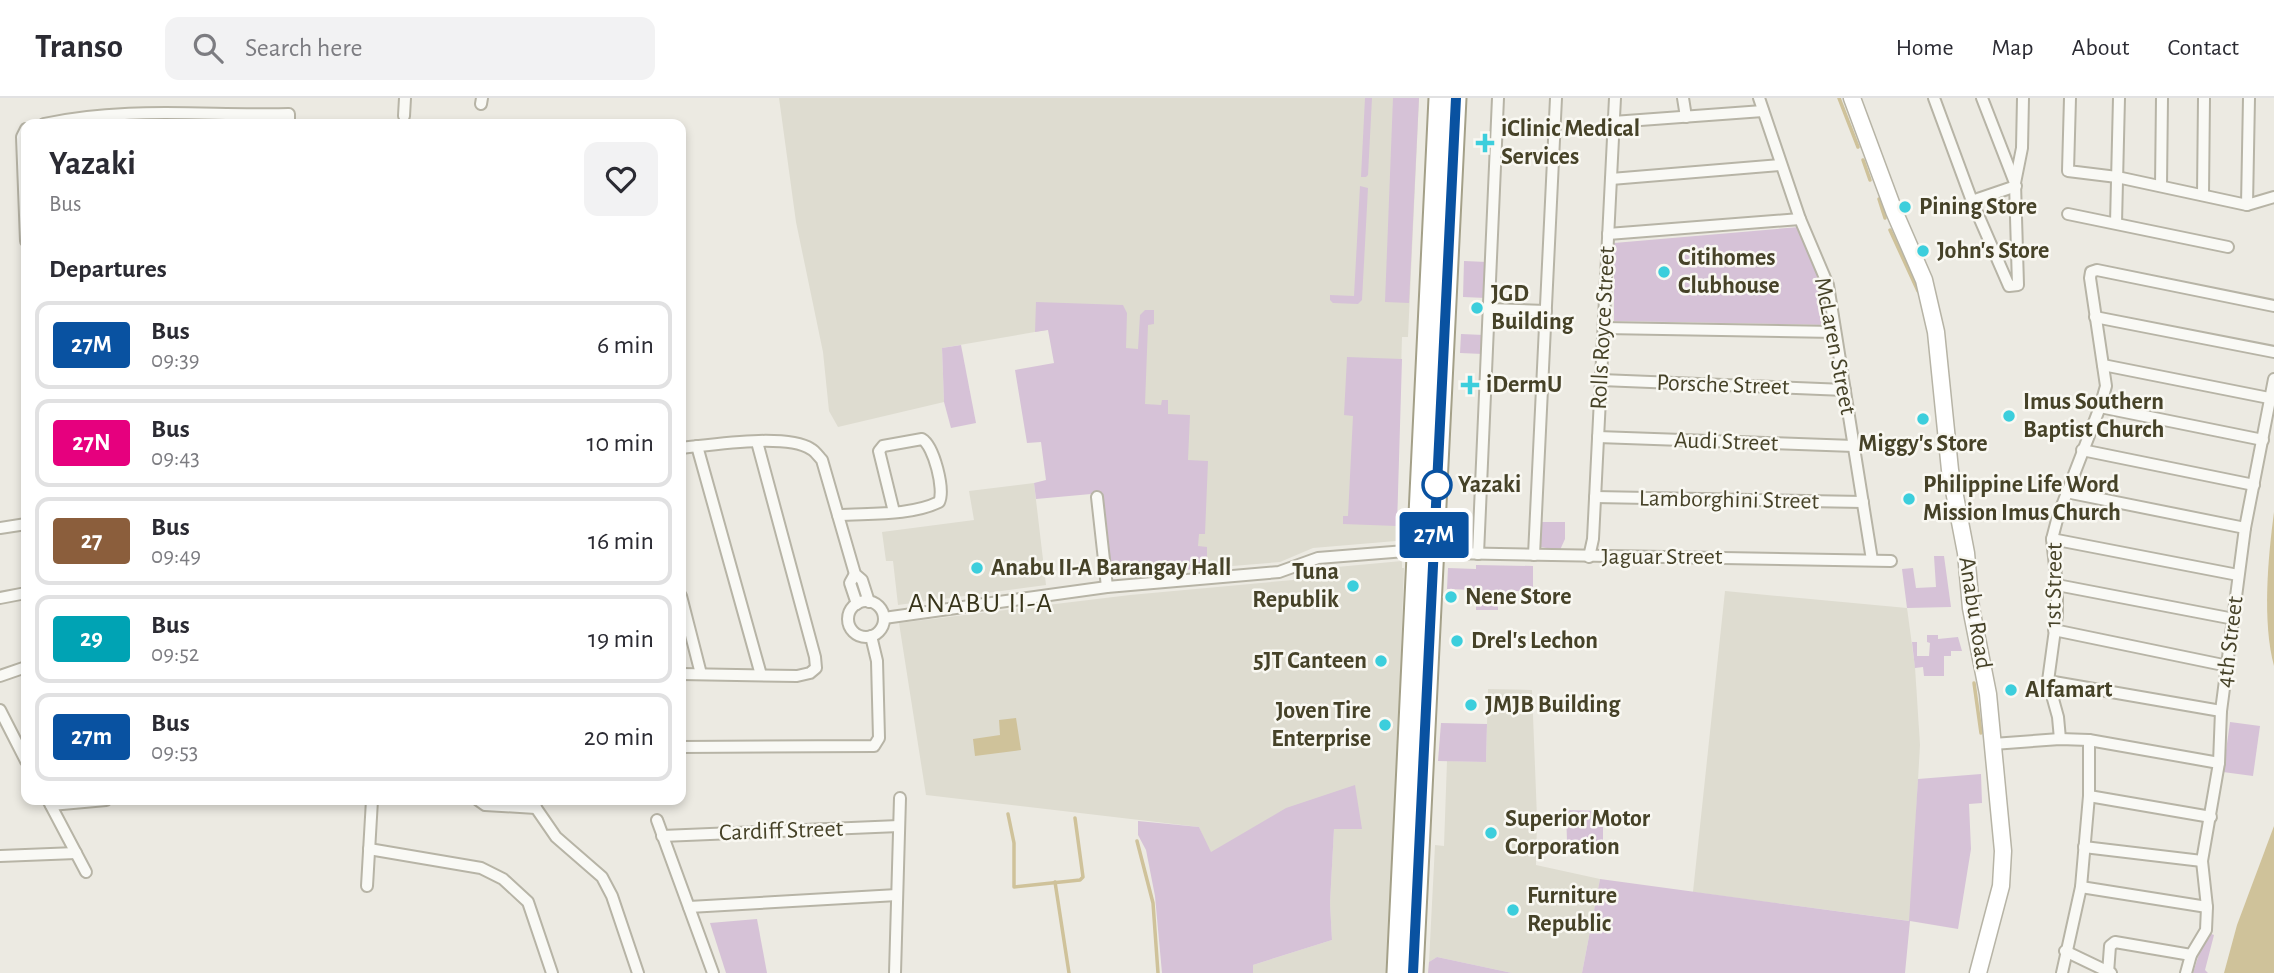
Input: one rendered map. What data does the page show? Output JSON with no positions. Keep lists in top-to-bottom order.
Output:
{
  "streets": {
    "street": [
      "Rolls Royce Street",
      "McLaren Street",
      "Porsche Street",
      "Audi Street",
      "Lamborghini Street",
      "Jaguar Street",
      "1st Street",
      "Anabu Road",
      "4th Street",
      "Cardiff Street"
    ]
  },
  "crossings": [
    ["Rolls Royce Street", "Porsche Street"],
    ["Rolls Royce Street", "Audi Street"],
    ["Rolls Royce Street", "Lamborghini Street"],
    ["Rolls Royce Street", "Jaguar Street"],
    ["McLaren Street", "Porsche Street"],
    ["McLaren Street", "Audi Street"],
    ["McLaren Street", "Lamborghini Street"],
    ["McLaren Street", "Jaguar Street"]
  ],
  "districts": ["ANABU II-A"],
  "places": {
    "health": ["iClinic Medical Services", "iDermU"],
    "other": [
      "Pining Store",
      "John's Store",
      "Citihomes Clubhouse",
      "JGD Building",
      "Imus Southern Baptist Church",
      "Miggy's Store",
      "Yazaki",
      "Philippine Life Word Mission Imus Church",
      "Anabu II-A Barangay Hall",
      "Tuna Republik",
      "Nene Store",
      "Drel's Lechon",
      "5JT Canteen",
      "Alfamart",
      "JMJB Building",
      "Joven Tire Enterprise",
      "Superior Motor Corporation",
      "Furniture Republic"
    ]
  },
  "lines": ["bus line 27M"],
  "page": {
    "header": "Transo",
    "search": "Search here",
    "nav": [
      "Home",
      "Map",
      "About",
      "Contact"
    ],
    "on_map": "27M",
    "heading": [
      ["Yazaki", "Bus"],
      "Departures"
    ],
    "list": [
      {
        "mark": "27M",
        "name": "Bus",
        "note": "09:39",
        "value": "6 min"
      },
      {
        "mark": "27N",
        "name": "Bus",
        "note": "09:43",
        "value": "10 min"
      },
      {
        "mark": "27",
        "name": "Bus",
        "note": "09:49",
        "value": "16 min"
      },
      {
        "mark": "29",
        "name": "Bus",
        "note": "09:52",
        "value": "19 min"
      },
      {
        "mark": "27m",
        "name": "Bus",
        "note": "09:53",
        "value": "20 min"
      }
    ]
  }
}
